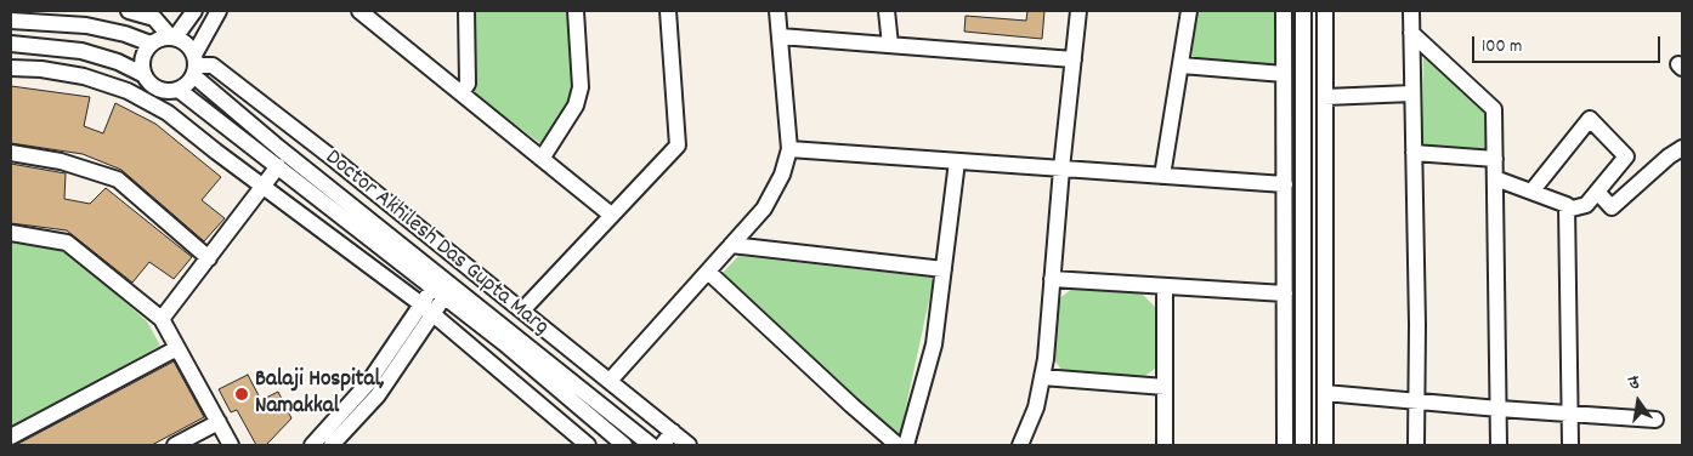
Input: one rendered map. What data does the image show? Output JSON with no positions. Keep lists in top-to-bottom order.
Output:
{
  "streets": {
    "street": ["Doctor Akhilesh Das Gupta Marg"]
  },
  "places": ["Balaji Hospital, Namakkal"],
  "scale_bar": "100 m",
  "north": "top"
}
